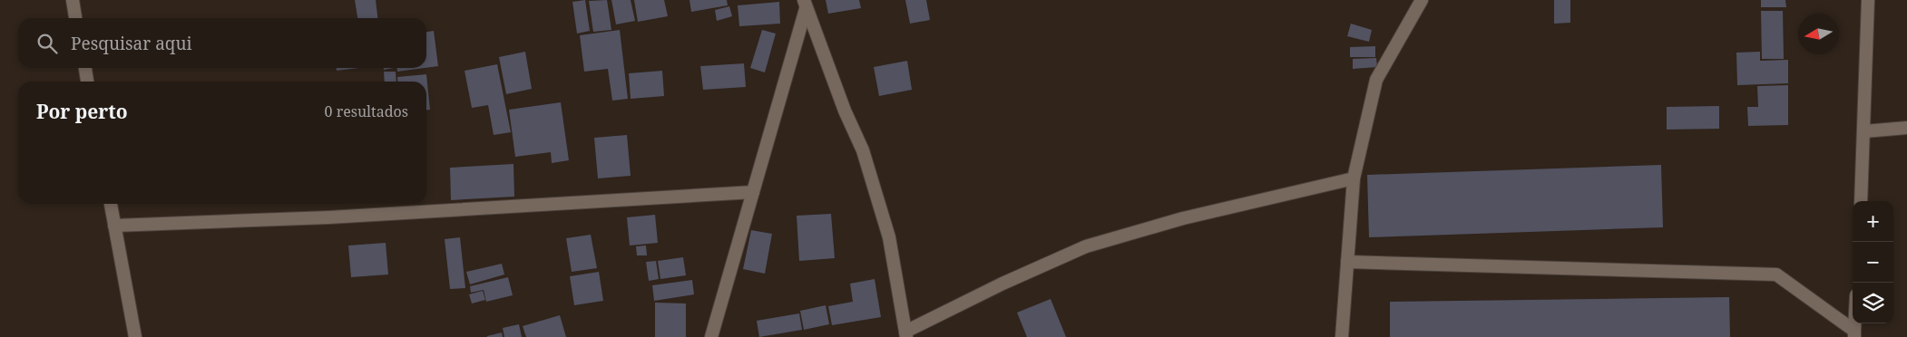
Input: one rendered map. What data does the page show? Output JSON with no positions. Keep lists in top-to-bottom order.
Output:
{
  "north": "left",
  "page": {
    "search": "Pesquisar aqui",
    "heading": ["Por perto", "0 resultados"],
    "map_buttons": ["+", "−"]
  }
}
